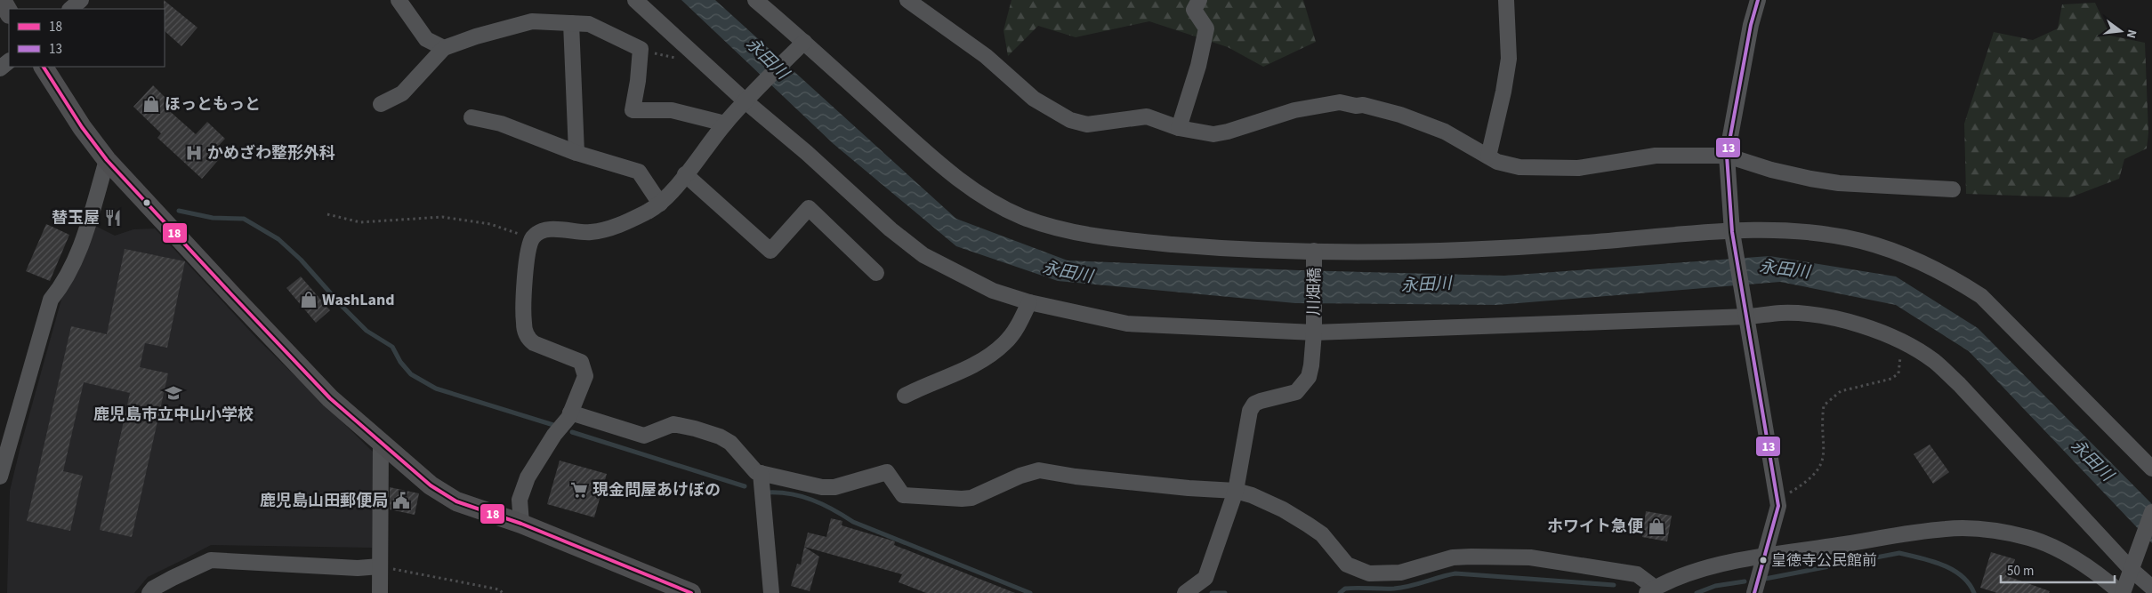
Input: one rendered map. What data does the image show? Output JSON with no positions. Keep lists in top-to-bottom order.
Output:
{
  "streets": {
    "street": ["川畑橋"]
  },
  "water": ["永田川"],
  "places": {
    "shop": ["ほっともっと", "WashLand", "ホワイト急便"],
    "hospital": ["かめざわ整形外科"],
    "restaurant": ["替玉屋"],
    "school or university": ["鹿児島市立中山小学校"],
    "supermarket": ["現金問屋あけぼの"],
    "public building": ["鹿児島山田郵便局"],
    "other": ["皇徳寺公民館前"]
  },
  "lines": ["transit line 13", "transit line 18"],
  "legend": ["18", "13"],
  "scale_bar": "50 m",
  "north": "right"
}
